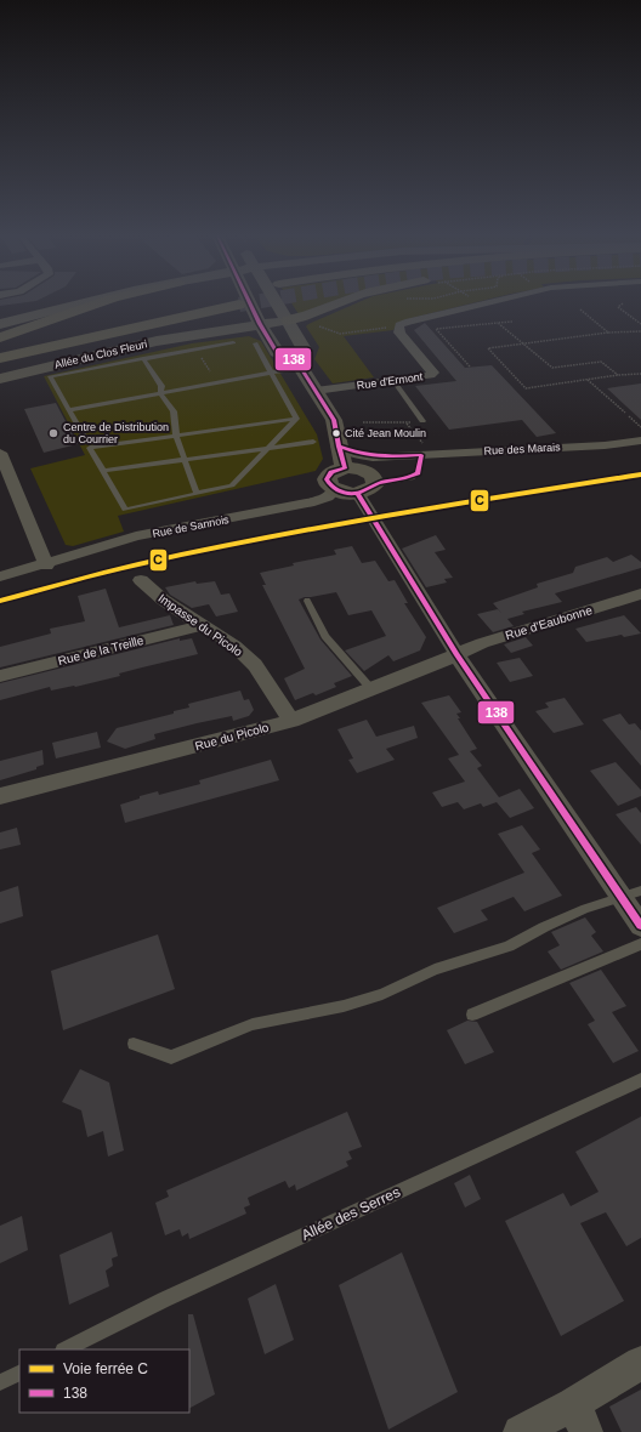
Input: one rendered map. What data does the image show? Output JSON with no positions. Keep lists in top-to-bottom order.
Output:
{
  "streets": {
    "main road": ["Allée du Clos Fleuri"],
    "street": [
      "Rue d'Ermont",
      "Rue des Marais",
      "Rue de Sannois",
      "Rue d'Eaubonne",
      "Impasse du Picolo",
      "Rue de la Treille",
      "Rue du Picolo"
    ],
    "lane": ["Allée des Serres"]
  },
  "crossings": [
    ["Rue d'Eaubonne", "Rue du Picolo"],
    ["Impasse du Picolo", "Rue de la Treille"],
    ["Impasse du Picolo", "Rue du Picolo"]
  ],
  "places": ["Centre de Distribution du Courrier", "Cité Jean Moulin"],
  "lines": ["transit line 138", "rail line C"],
  "legend": ["Voie ferrée C", "138"]
}
